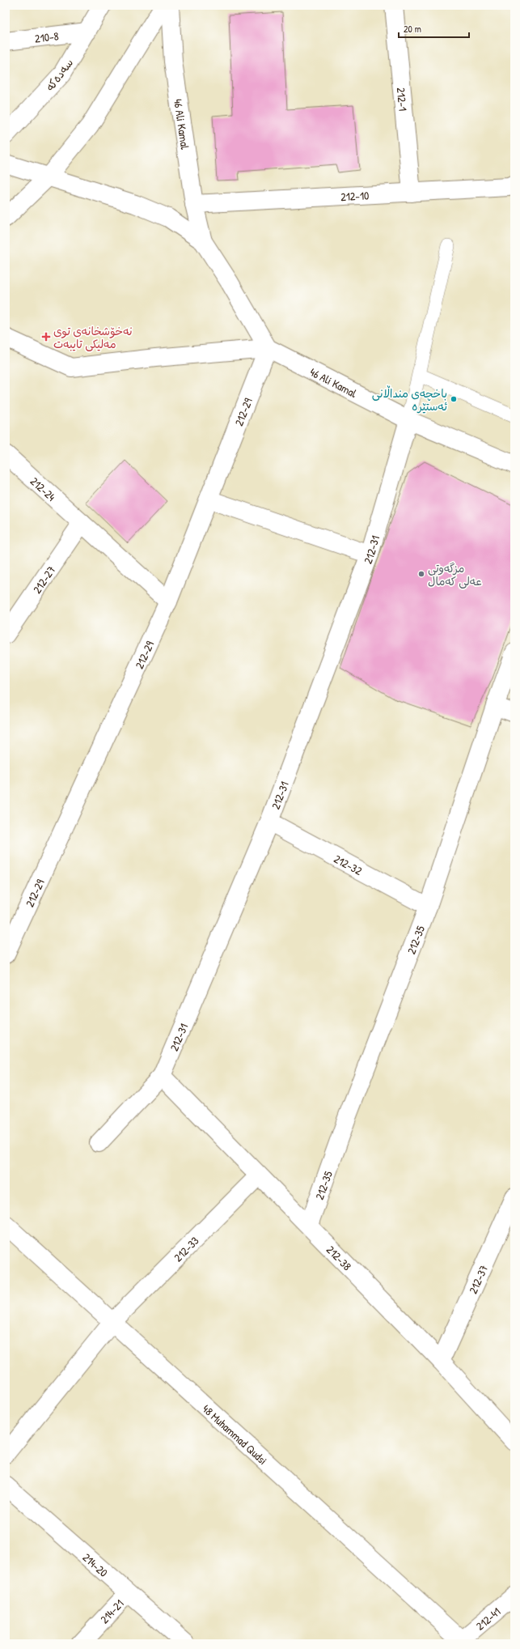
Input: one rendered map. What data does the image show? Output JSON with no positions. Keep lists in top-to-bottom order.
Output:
{
  "streets": {
    "street": [
      "210-8",
      "سەدەکە",
      "212-1",
      "46 Ali Kamal",
      "212-10",
      "212-29",
      "212-24",
      "212-31",
      "212-27",
      "212-32",
      "212-35",
      "212-33",
      "212-38",
      "212-37",
      "48 Muhammad Qudsi",
      "214-20",
      "214-21",
      "212-41"
    ]
  },
  "crossings": [
    ["210-8", "سەدەکە"],
    ["212-1", "212-10"],
    ["46 Ali Kamal", "212-10"],
    ["46 Ali Kamal", "212-29"],
    ["46 Ali Kamal", "212-31"],
    ["212-29", "212-24"],
    ["212-24", "212-27"],
    ["212-31", "212-32"],
    ["212-31", "212-38"],
    ["212-32", "212-35"],
    ["212-35", "212-38"],
    ["212-33", "212-38"],
    ["212-33", "48 Muhammad Qudsi"],
    ["212-38", "212-37"],
    ["48 Muhammad Qudsi", "212-41"],
    ["214-20", "214-21"]
  ],
  "places": {
    "health": ["نەخۆشخانەی توی مەلیكی تایبەت"],
    "other": ["باخچەی منداڵانی ئەستێرە", "مزگەوتی عەلی کەمال"]
  },
  "scale_bar": "20 m"
}
